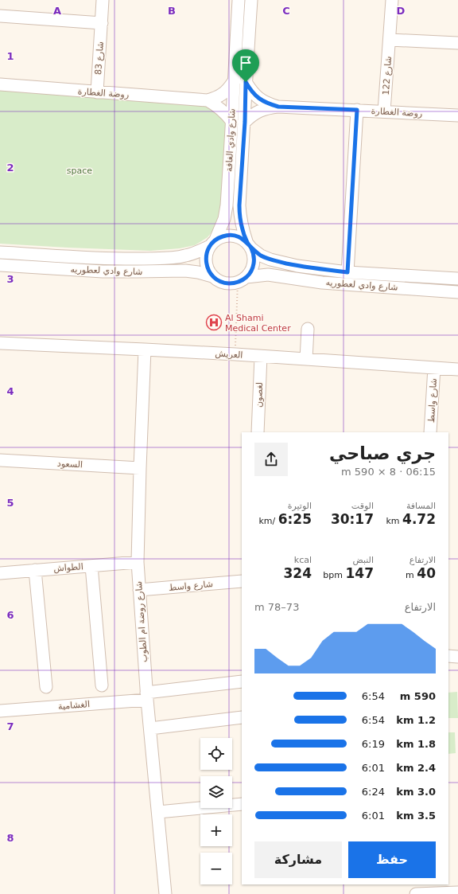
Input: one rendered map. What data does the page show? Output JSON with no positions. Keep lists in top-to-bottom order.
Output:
{
  "streets": {
    "street": [
      "شارع 83",
      "شارع 122",
      "روضة الغطارة",
      "شارع وادي الغافة",
      "شارع وادي لعطوريه",
      "العريش",
      "لغصون",
      "شارع واسط",
      "السعود",
      "الطواش",
      "شارع روضة ام الطوب",
      "الغشامية"
    ]
  },
  "crossings": [
    ["شارع 83", "روضة الغطارة"],
    ["شارع 122", "روضة الغطارة"],
    ["روضة الغطارة", "شارع وادي الغافة"],
    ["شارع وادي الغافة", "شارع وادي لعطوريه"],
    ["العريش", "لغصون"],
    ["العريش", "شارع واسط"],
    ["العريش", "شارع روضة ام الطوب"],
    ["شارع واسط", "شارع روضة ام الطوب"],
    ["السعود", "شارع روضة ام الطوب"],
    ["الطواش", "شارع روضة ام الطوب"],
    ["شارع روضة ام الطوب", "الغشامية"]
  ],
  "parks": ["space"],
  "places": {
    "hospital": ["Al Shami Medical Center"]
  },
  "page": {
    "heading": ["جري صباحي", "06:15 · 8 × 590 m"],
    "stats": [
      ["المسافة", "4.72 km"],
      ["الوقت", "30:17"],
      ["الوتيرة", "6:25 /km"],
      ["الارتفاع", "40 m"],
      ["النبض", "147 bpm"],
      ["kcal", "324"]
    ],
    "chart": ["الارتفاع", "73–78 m"],
    "list": [
      {
        "name": "590 m",
        "note": "6:54"
      },
      {
        "name": "1.2 km",
        "note": "6:54"
      },
      {
        "name": "1.8 km",
        "note": "6:19"
      },
      {
        "name": "2.4 km",
        "note": "6:01"
      },
      {
        "name": "3.0 km",
        "note": "6:24"
      },
      {
        "name": "3.5 km",
        "note": "6:01"
      }
    ],
    "map_buttons": ["+", "−"],
    "buttons": ["حفظ", "مشاركة"]
  },
  "grid": {
    "columns": [
      "A",
      "B",
      "C",
      "D"
    ],
    "rows": [
      "1",
      "2",
      "3",
      "4",
      "5",
      "6",
      "7",
      "8"
    ]
  }
}
